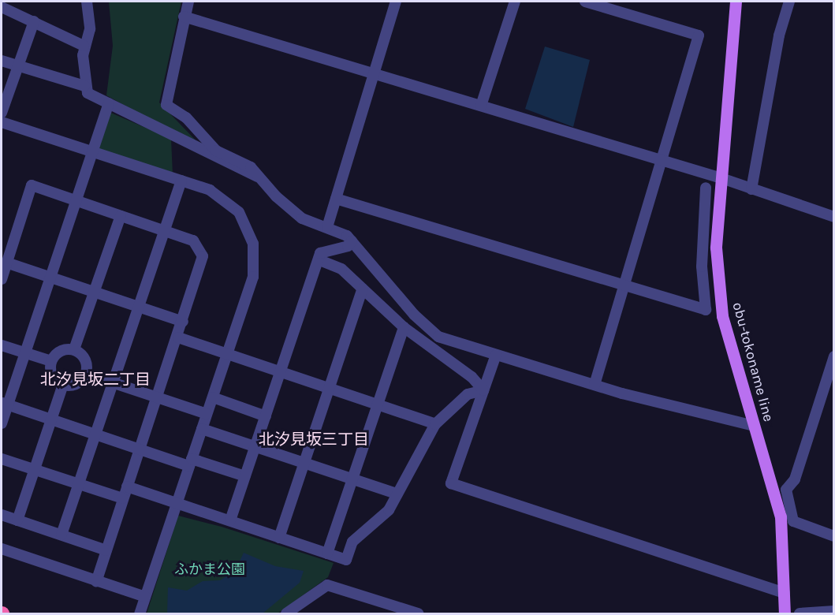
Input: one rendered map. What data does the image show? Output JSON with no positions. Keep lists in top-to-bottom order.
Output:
{
  "streets": {
    "main road": ["obu-tokoname line"]
  },
  "districts": ["北汐見坂二丁目", "北汐見坂三丁目"],
  "parks": ["ふかま公園"]
}
